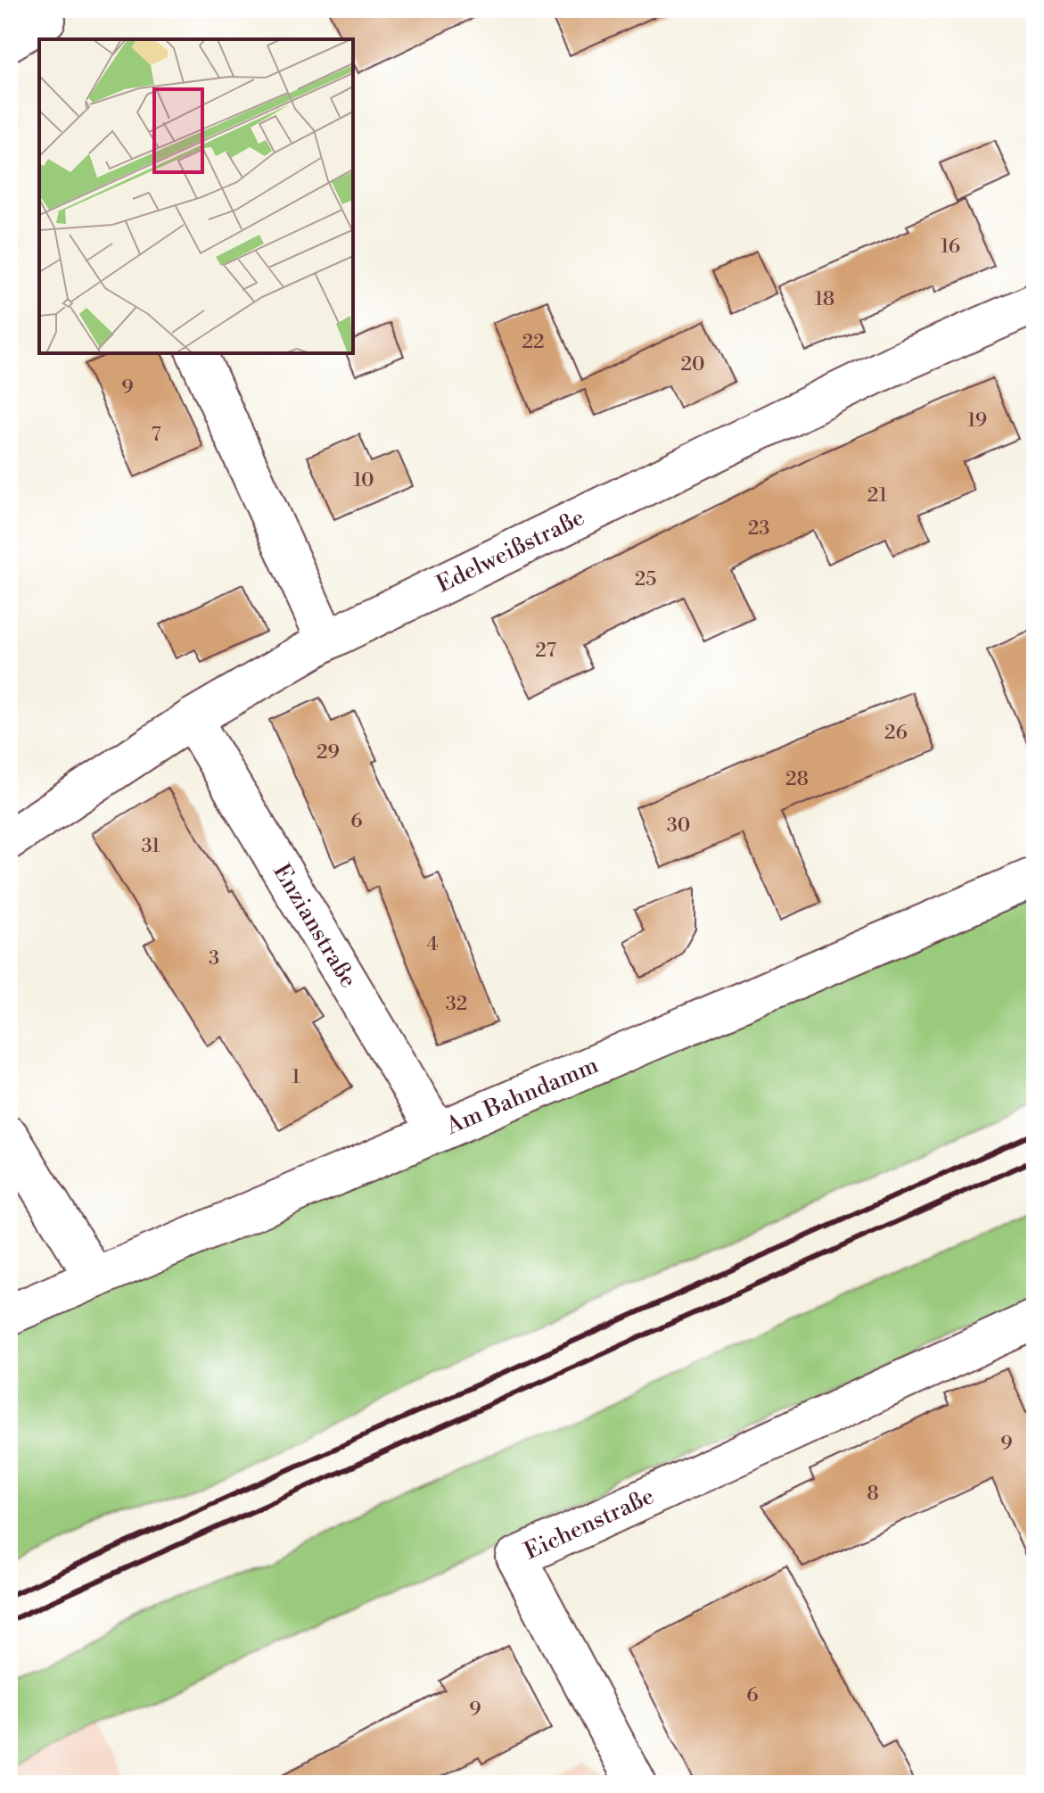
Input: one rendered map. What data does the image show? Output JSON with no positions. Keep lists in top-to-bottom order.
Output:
{
  "streets": {
    "street": [
      "Edelweißstraße",
      "Enzianstraße",
      "Am Bahndamm",
      "Eichenstraße"
    ]
  },
  "crossings": [
    ["Edelweißstraße", "Enzianstraße"],
    ["Enzianstraße", "Am Bahndamm"]
  ],
  "house_numbers": [
    "16",
    "18",
    "22",
    "20",
    "9",
    "19",
    "7",
    "10",
    "21",
    "23",
    "25",
    "27",
    "26",
    "29",
    "28",
    "6",
    "30",
    "31",
    "4",
    "3",
    "32",
    "1",
    "9",
    "8",
    "6",
    "9"
  ]
}
